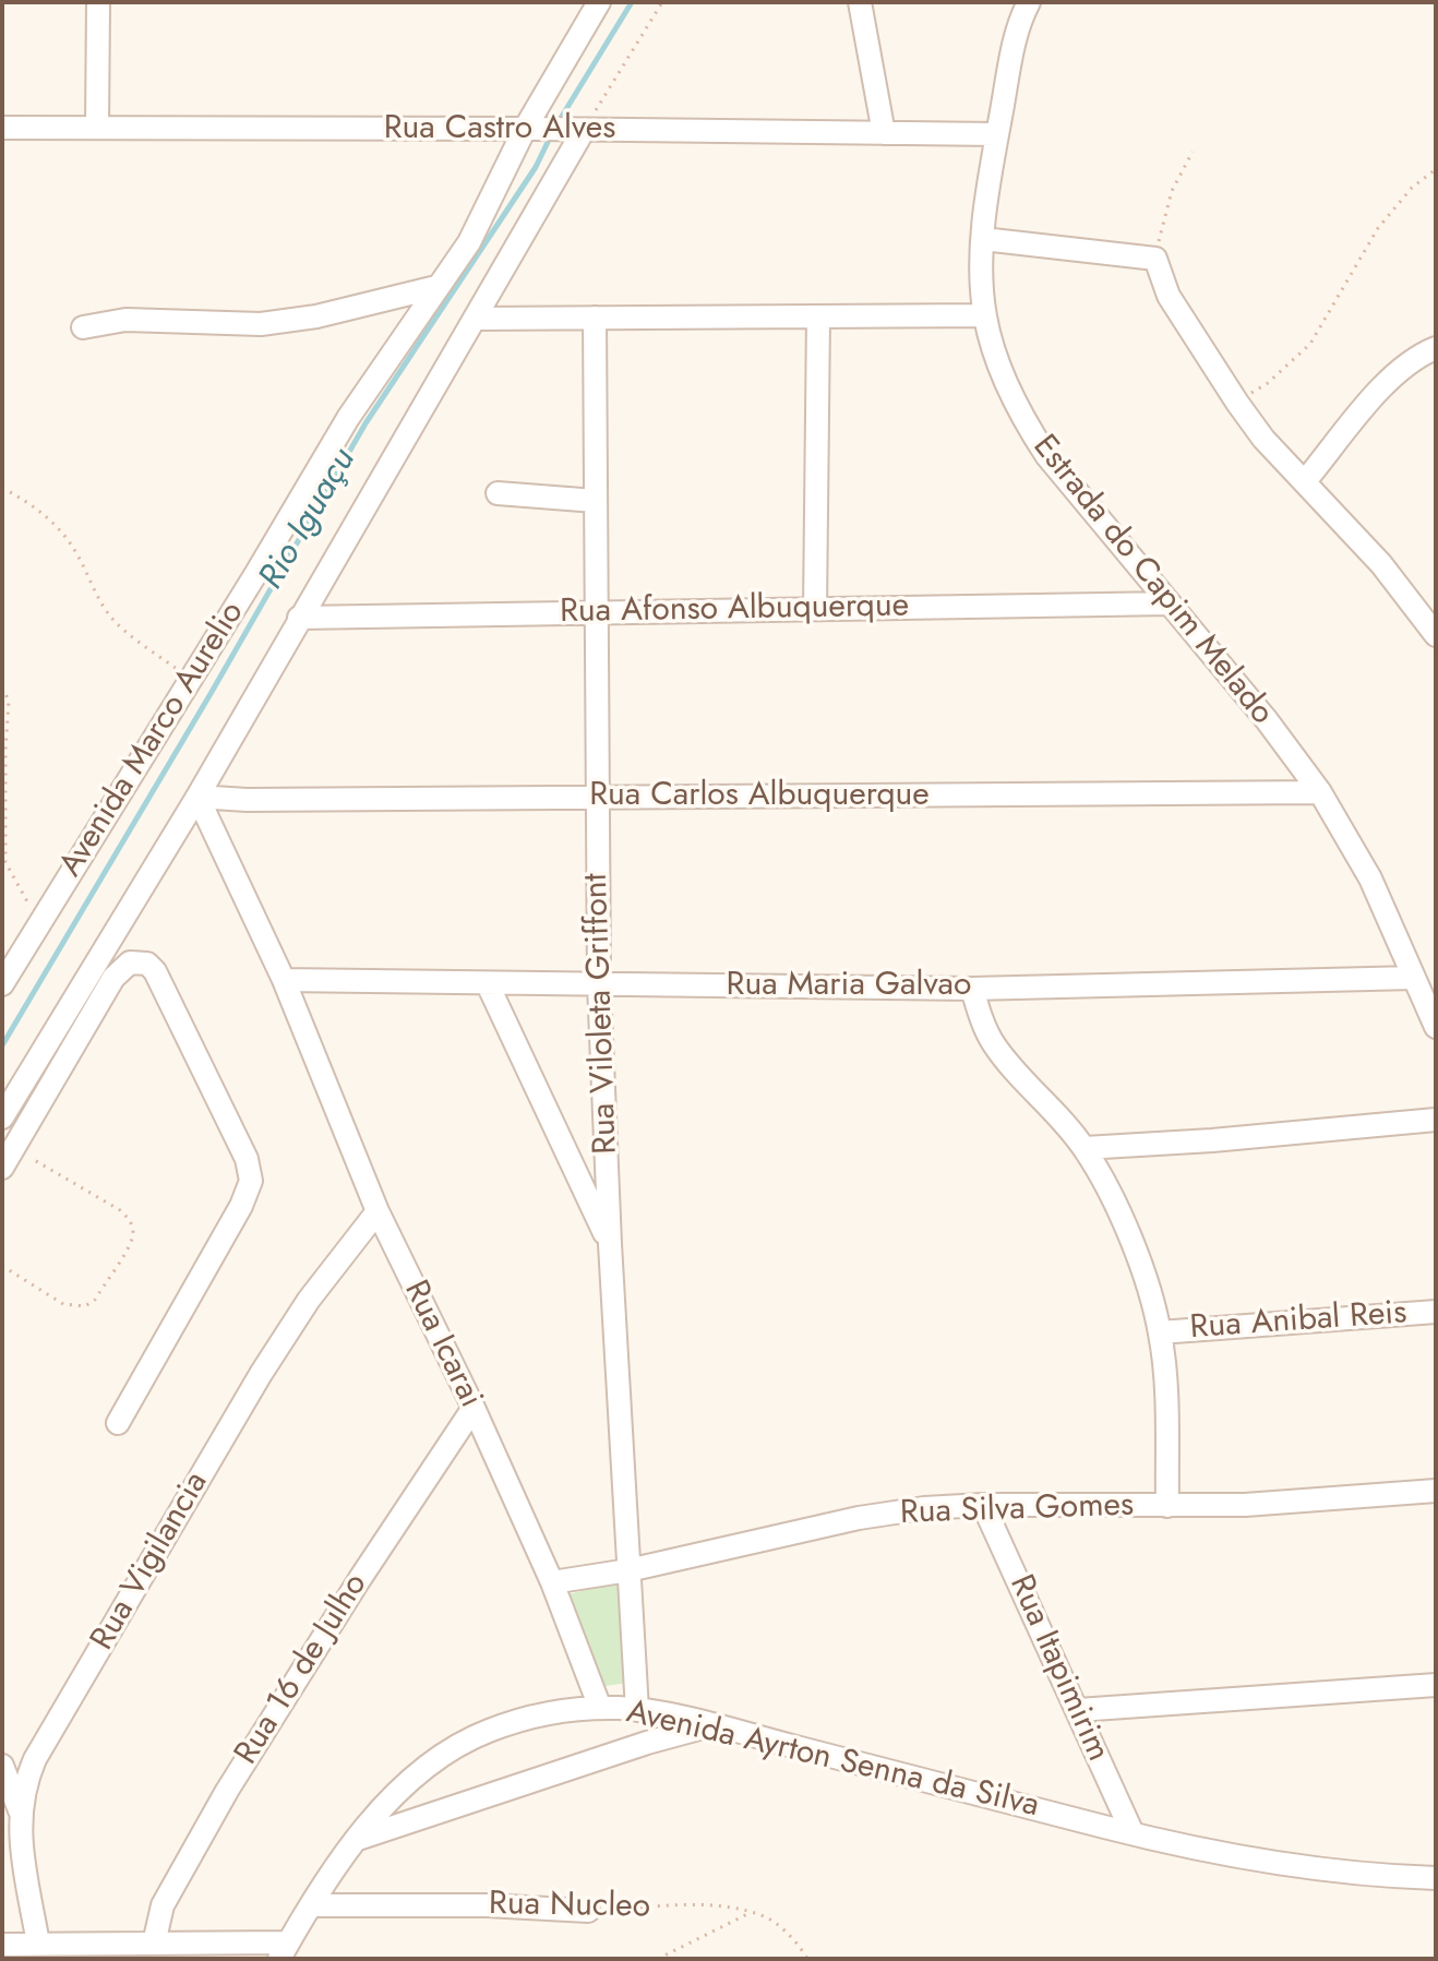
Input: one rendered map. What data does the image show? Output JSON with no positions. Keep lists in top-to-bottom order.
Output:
{
  "streets": {
    "street": [
      "Rua Castro Alves",
      "Estrada do Capim Melado",
      "Rua Afonso Albuquerque",
      "Avenida Marco Aurelio",
      "Rua Carlos Albuquerque",
      "Rua Maria Galvao",
      "Rua Viloleta Griffont",
      "Rua Anibal Reis",
      "Rua Icarai",
      "Rua Silva Gomes",
      "Rua Vigilancia",
      "Rua Itapimirim",
      "Rua 16 de Julho",
      "Avenida Ayrton Senna da Silva",
      "Rua Nucleo"
    ]
  },
  "crossings": [
    ["Rua Castro Alves", "Estrada do Capim Melado"],
    ["Rua Castro Alves", "Avenida Marco Aurelio"],
    ["Estrada do Capim Melado", "Rua Afonso Albuquerque"],
    ["Estrada do Capim Melado", "Rua Carlos Albuquerque"],
    ["Estrada do Capim Melado", "Rua Maria Galvao"],
    ["Rua Afonso Albuquerque", "Rua Viloleta Griffont"],
    ["Rua Carlos Albuquerque", "Rua Viloleta Griffont"],
    ["Rua Carlos Albuquerque", "Rua Icarai"],
    ["Rua Maria Galvao", "Rua Viloleta Griffont"],
    ["Rua Maria Galvao", "Rua Icarai"],
    ["Rua Viloleta Griffont", "Rua Silva Gomes"],
    ["Rua Viloleta Griffont", "Avenida Ayrton Senna da Silva"],
    ["Rua Icarai", "Rua Silva Gomes"],
    ["Rua Icarai", "Rua Vigilancia"],
    ["Rua Icarai", "Rua 16 de Julho"],
    ["Rua Icarai", "Avenida Ayrton Senna da Silva"],
    ["Rua Silva Gomes", "Rua Itapimirim"],
    ["Rua Itapimirim", "Avenida Ayrton Senna da Silva"],
    ["Avenida Ayrton Senna da Silva", "Rua Nucleo"]
  ],
  "water": ["Rio Iguaçu"]
}
